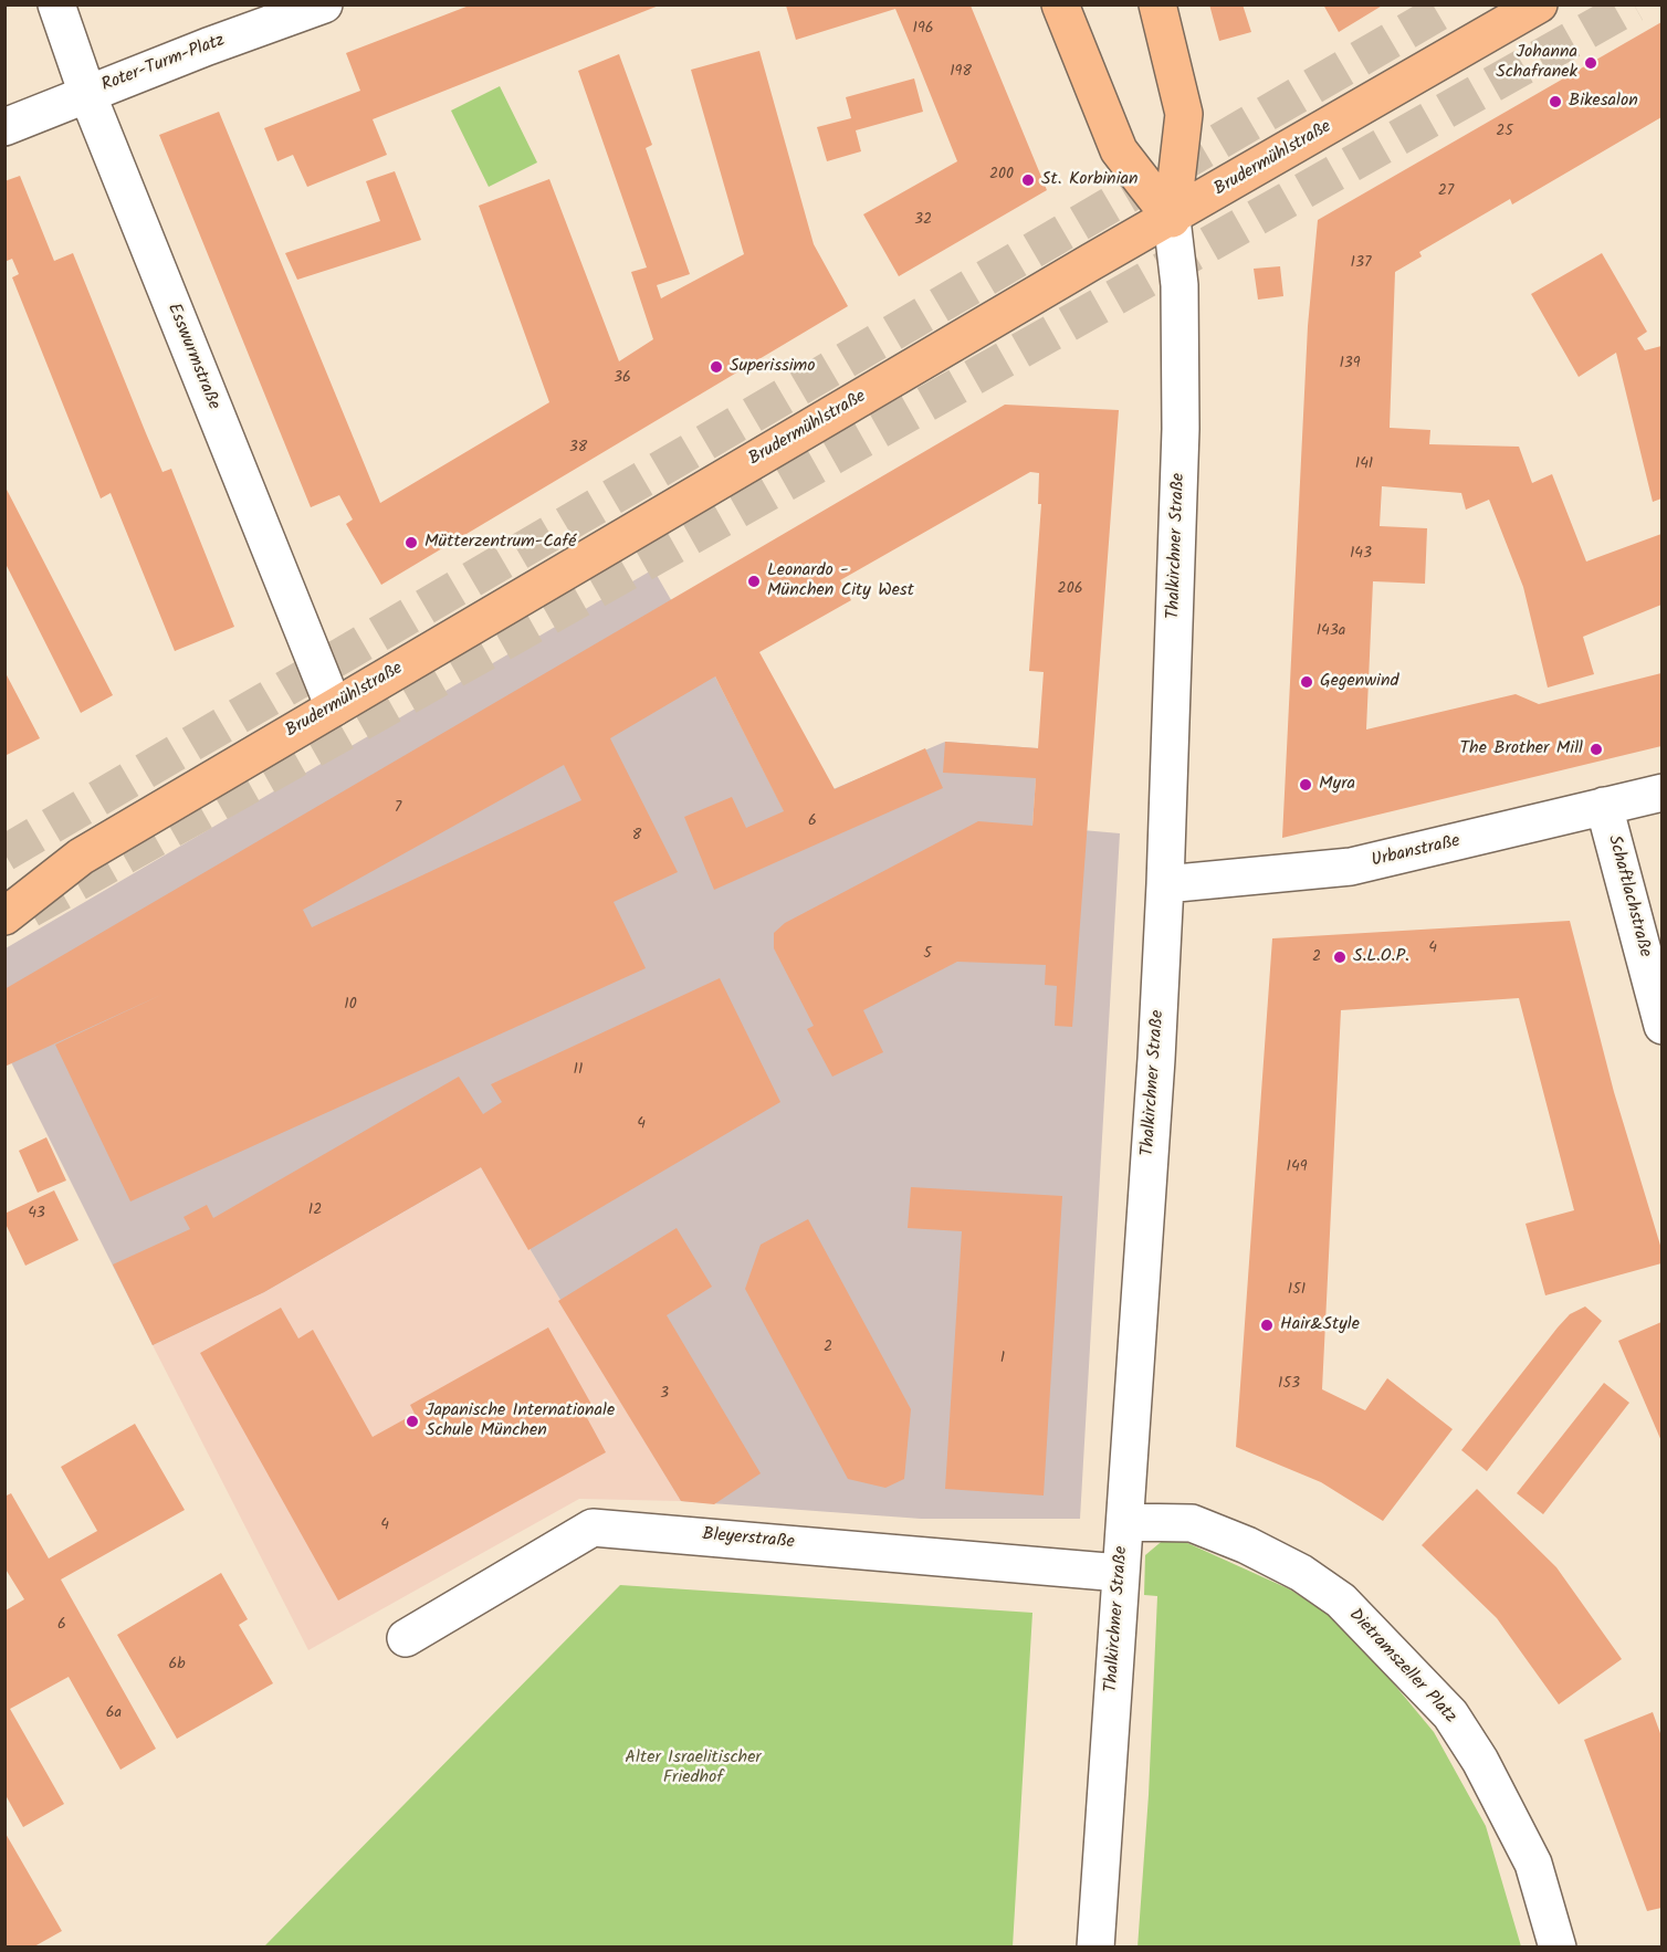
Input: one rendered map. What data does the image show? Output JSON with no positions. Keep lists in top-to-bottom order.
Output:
{
  "streets": {
    "main road": ["Brudermühlstraße", "Thalkirchner Straße"],
    "street": [
      "Roter-Turm-Platz",
      "Esswurmstraße",
      "Urbanstraße",
      "Schaftlachstraße",
      "Bleyerstraße",
      "Dietramszeller Platz"
    ]
  },
  "crossings": [
    ["Roter-Turm-Platz", "Esswurmstraße"],
    ["Brudermühlstraße", "Esswurmstraße"],
    ["Brudermühlstraße", "Thalkirchner Straße"],
    ["Thalkirchner Straße", "Urbanstraße"],
    ["Thalkirchner Straße", "Bleyerstraße"],
    ["Thalkirchner Straße", "Dietramszeller Platz"],
    ["Urbanstraße", "Schaftlachstraße"]
  ],
  "parks": ["Alter Israelitischer Friedhof"],
  "places": [
    "Johanna Schafranek",
    "Bikesalon",
    "St. Korbinian",
    "Superissimo",
    "Mütterzentrum-Café",
    "Leonardo - München City West",
    "Gegenwind",
    "The Brother Mill",
    "Myra",
    "S.L.O.P.",
    "Hair&Style",
    "Japanische Internationale Schule München"
  ],
  "house_numbers": [
    "196",
    "198",
    "25",
    "200",
    "27",
    "32",
    "137",
    "139",
    "36",
    "38",
    "141",
    "143",
    "206",
    "143a",
    "7",
    "6",
    "8",
    "4",
    "5",
    "2",
    "10",
    "11",
    "4",
    "149",
    "12",
    "43",
    "151",
    "2",
    "1",
    "153",
    "3",
    "4",
    "6",
    "6b",
    "6a"
  ]
}
